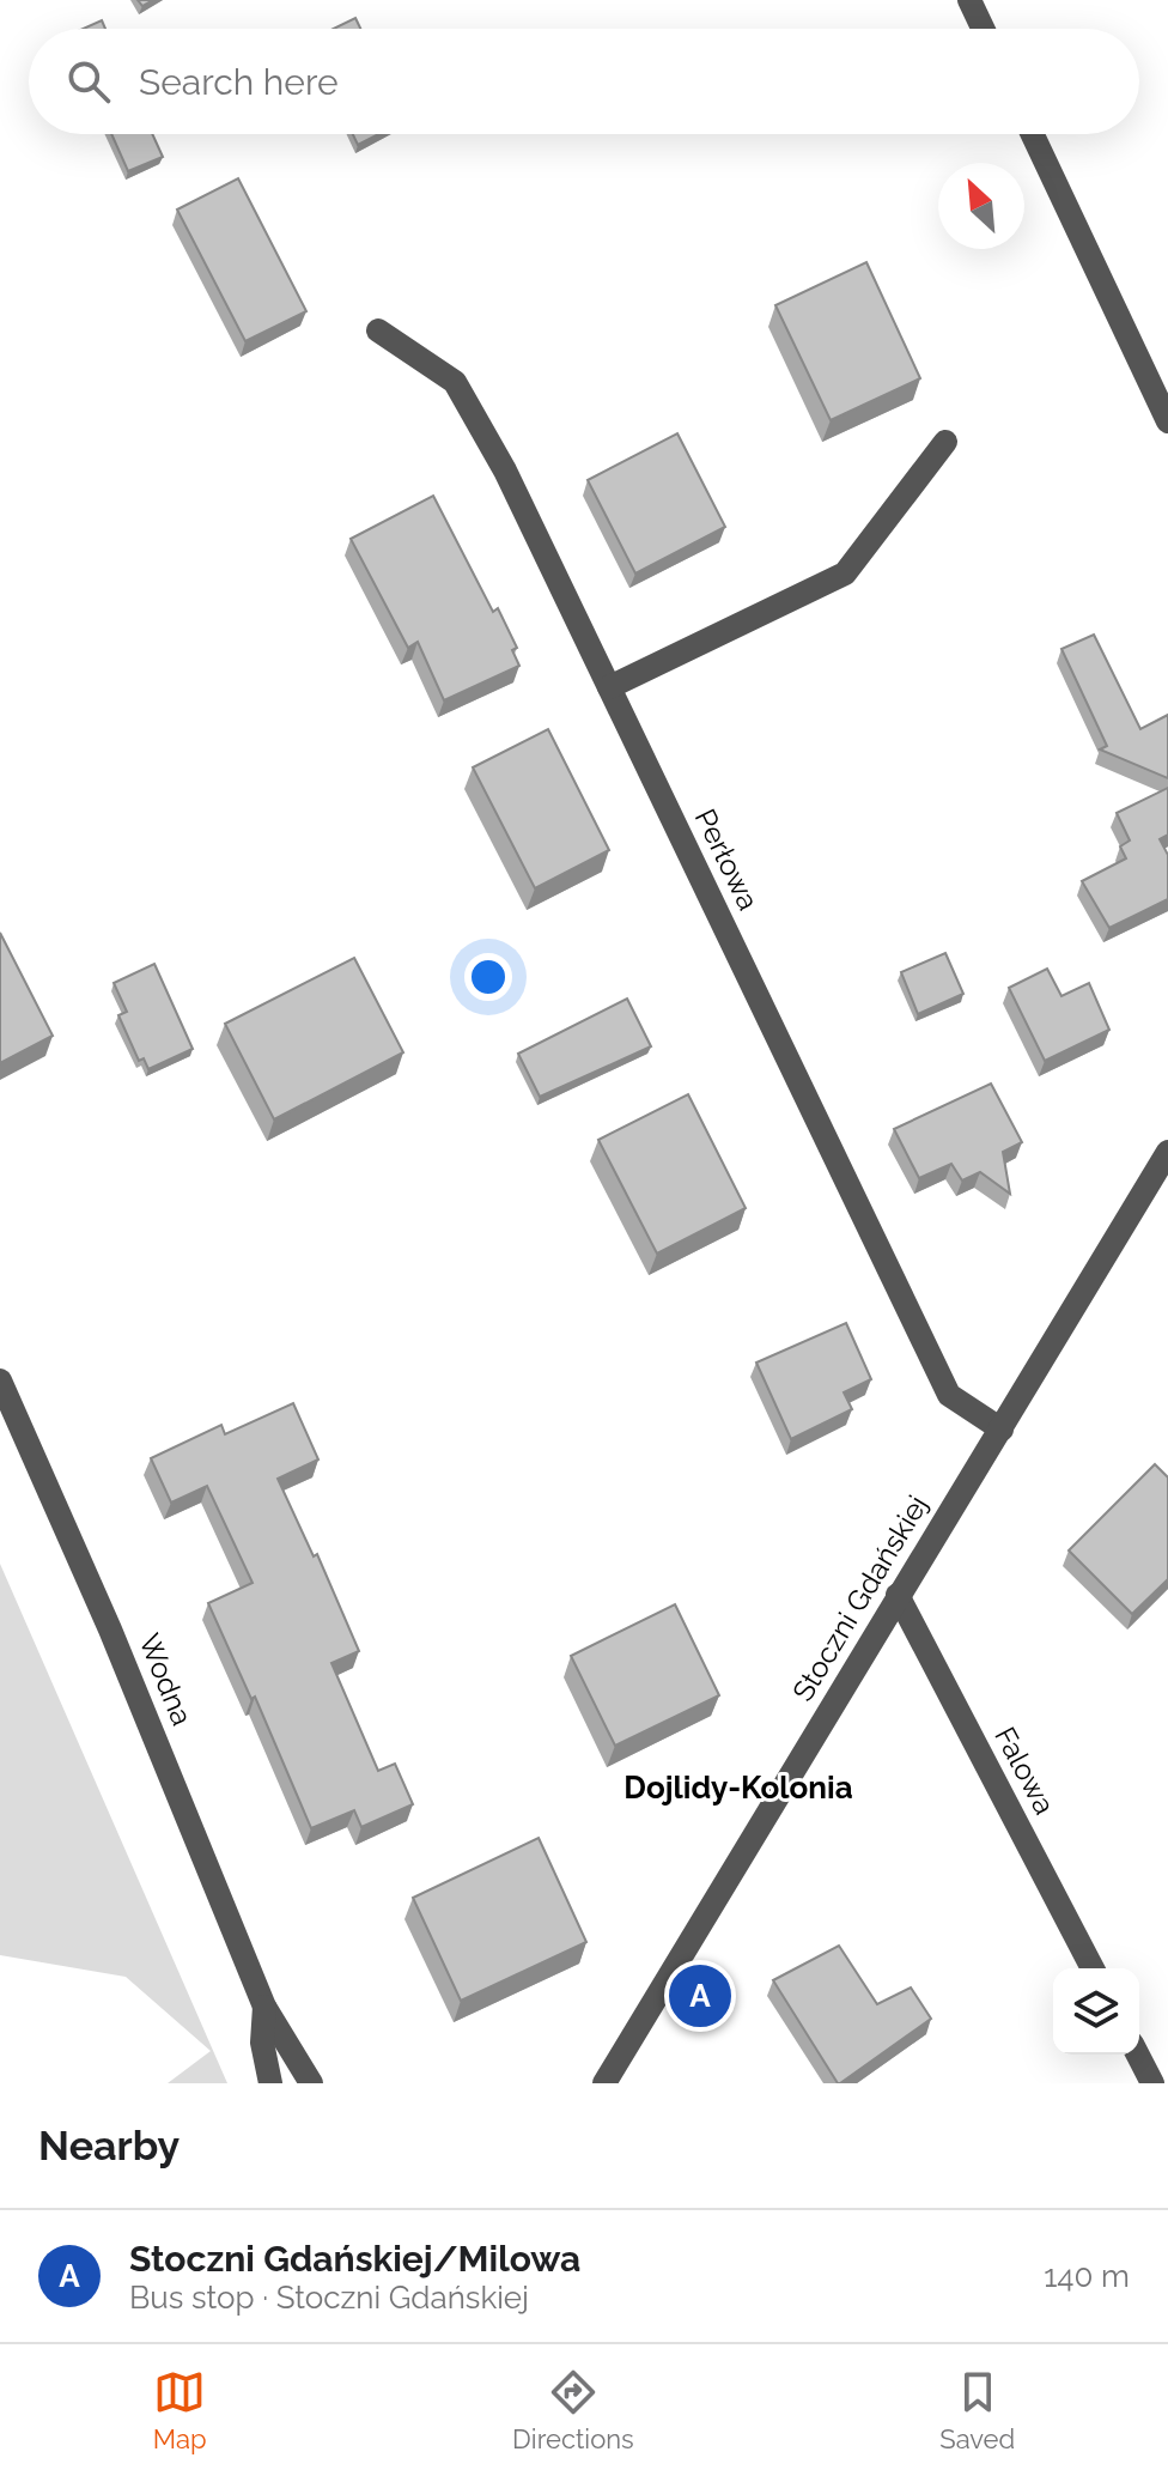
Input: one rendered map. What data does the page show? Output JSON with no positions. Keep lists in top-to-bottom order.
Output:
{
  "streets": {
    "street": [
      "Perłowa",
      "Stoczni Gdańskiej",
      "Wodna",
      "Falowa"
    ]
  },
  "crossings": [
    ["Perłowa", "Stoczni Gdańskiej"],
    ["Stoczni Gdańskiej", "Falowa"]
  ],
  "districts": ["Dojlidy-Kolonia"],
  "north": "top left",
  "page": {
    "search": "Search here",
    "pins": "A",
    "heading": "Nearby",
    "list": [
      {
        "mark": "A",
        "name": "Stoczni Gdańskiej/Milowa",
        "note": "Bus stop · Stoczni Gdańskiej",
        "value": "140 m"
      }
    ],
    "nav": ["Map", "Directions", "Saved"]
  }
}
